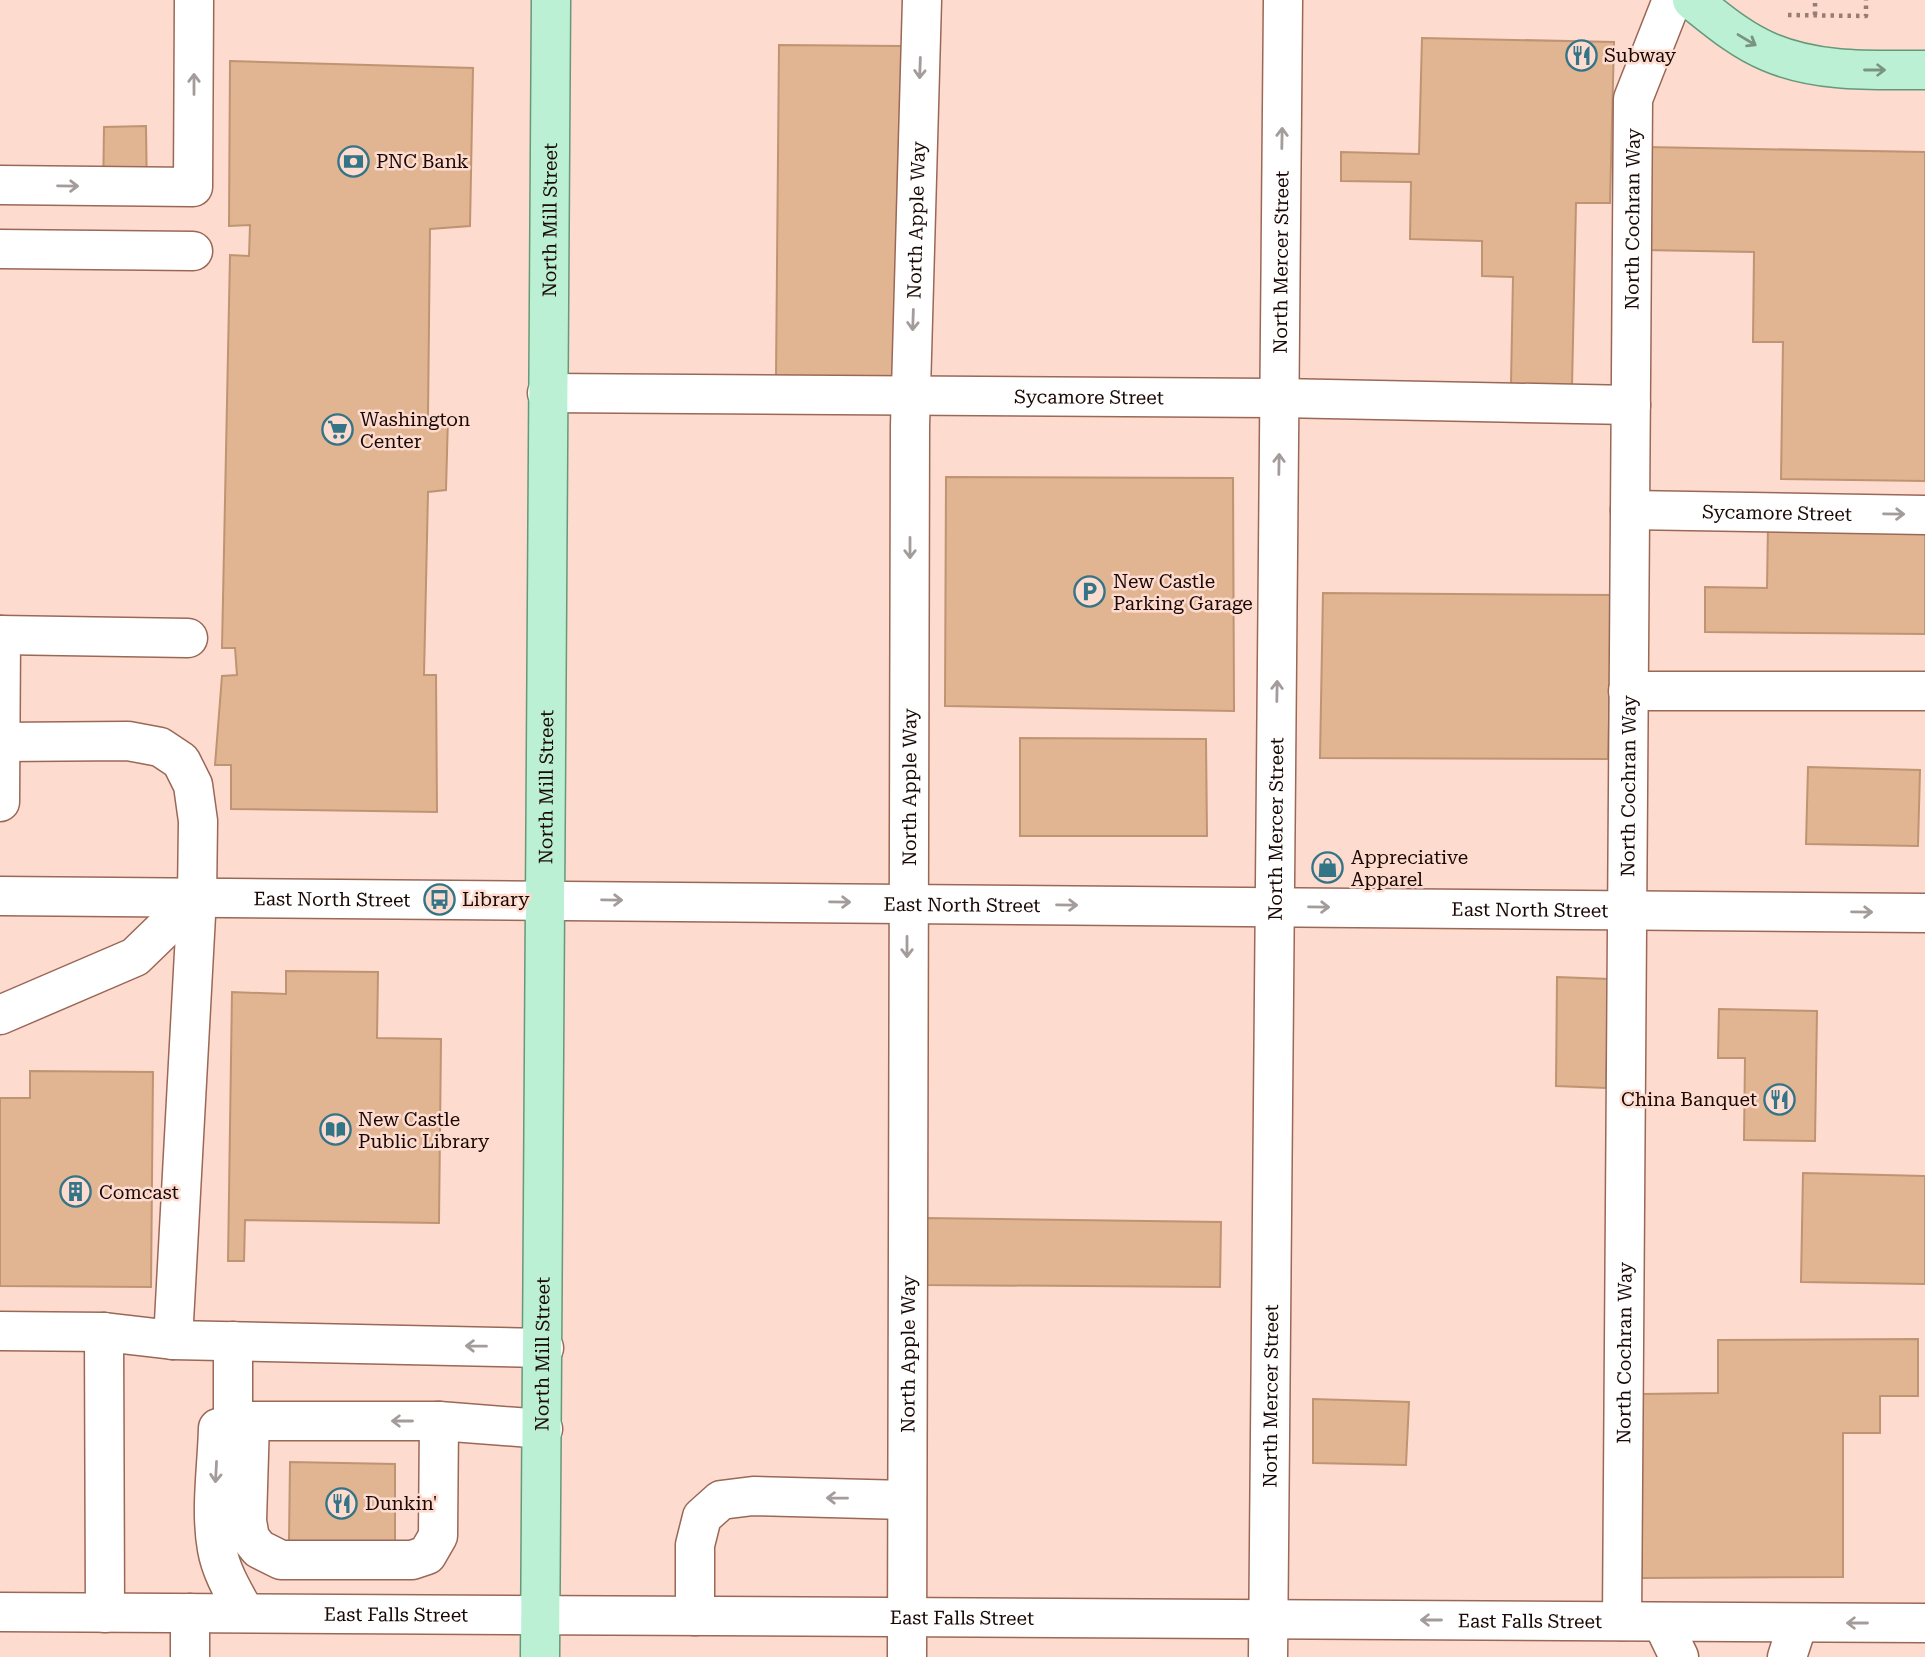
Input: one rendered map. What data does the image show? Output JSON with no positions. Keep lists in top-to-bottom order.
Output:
{
  "streets": {
    "main road": ["North Mill Street"],
    "street": [
      "North Cochran Way",
      "North Apple Way",
      "North Mercer Street",
      "Sycamore Street",
      "East North Street",
      "East Falls Street"
    ]
  },
  "crossings": [
    ["North Cochran Way", "Sycamore Street"],
    ["North Cochran Way", "East North Street"],
    ["North Cochran Way", "East Falls Street"],
    ["North Mill Street", "Sycamore Street"],
    ["North Mill Street", "East North Street"],
    ["North Mill Street", "East Falls Street"],
    ["North Apple Way", "Sycamore Street"],
    ["North Apple Way", "East North Street"],
    ["North Apple Way", "East Falls Street"],
    ["North Mercer Street", "Sycamore Street"],
    ["North Mercer Street", "East North Street"],
    ["North Mercer Street", "East Falls Street"]
  ],
  "one_way": ["North Apple Way", "North Mercer Street", "East North Street"],
  "places": {
    "restaurant": ["Subway", "China Banquet", "Dunkin'"],
    "bank": ["PNC Bank"],
    "supermarket": ["Washington Center"],
    "parking": ["New Castle Parking Garage"],
    "shop": ["Appreciative Apparel"],
    "bus stop": ["Library"],
    "library": ["New Castle Public Library"],
    "building": ["Comcast"]
  }
}
